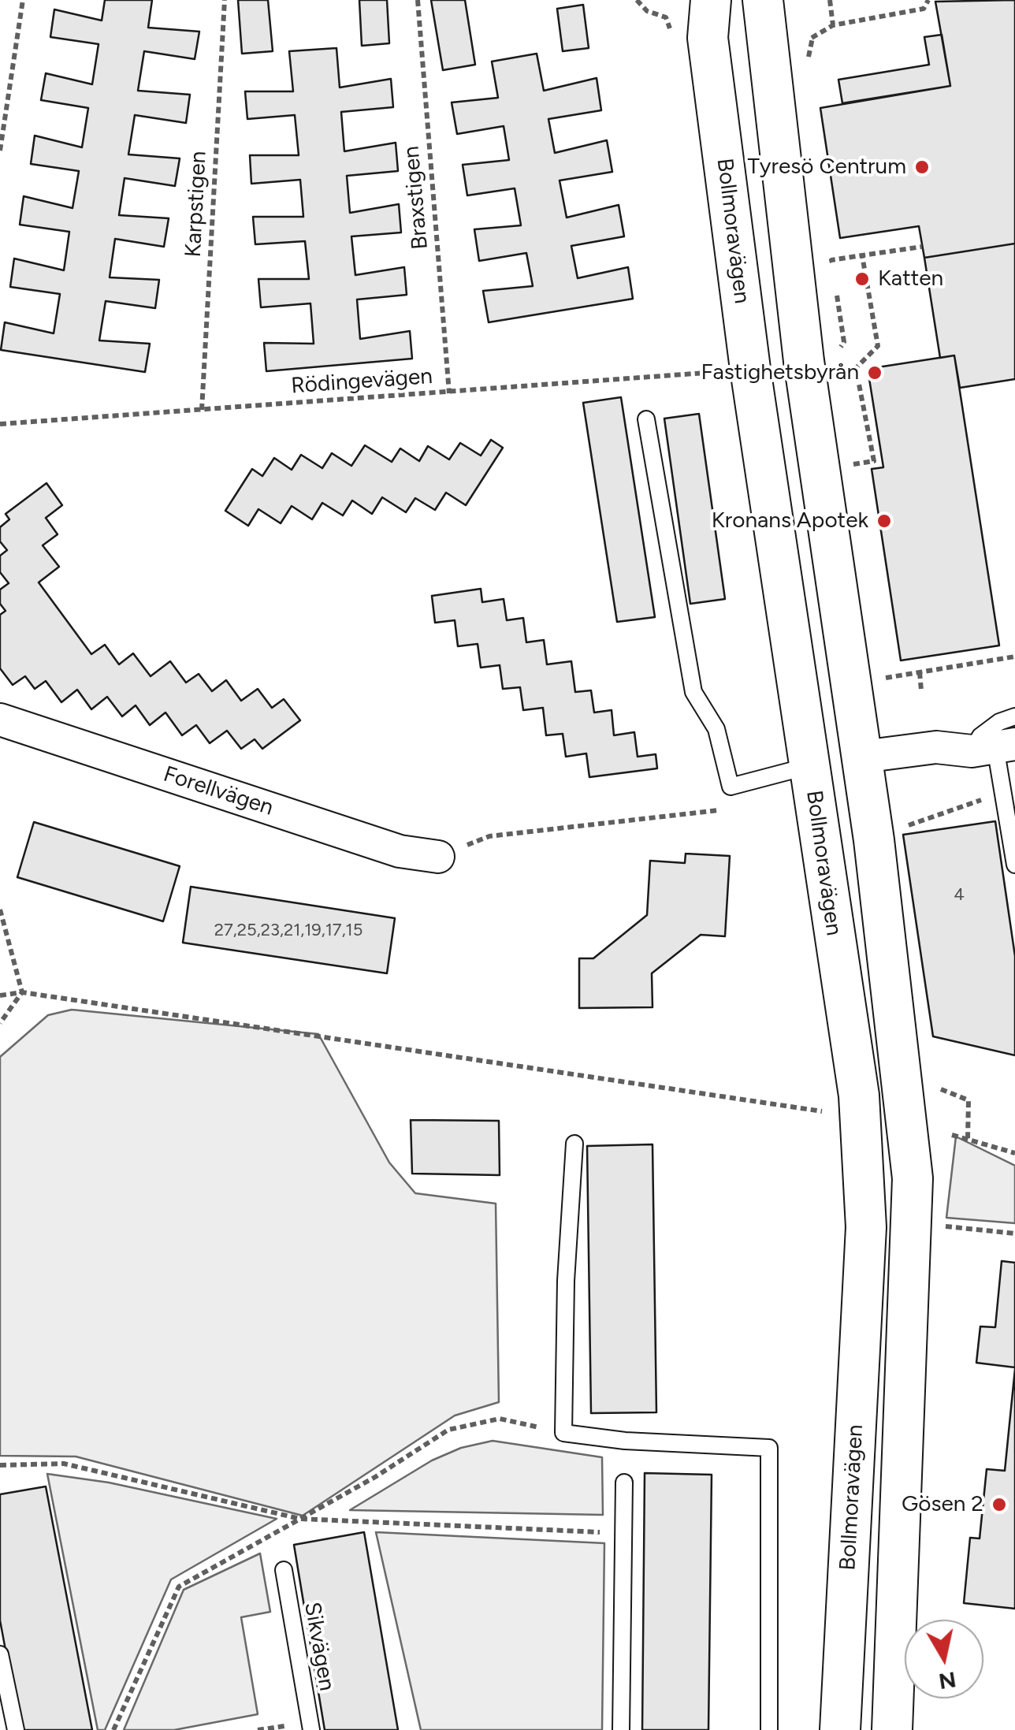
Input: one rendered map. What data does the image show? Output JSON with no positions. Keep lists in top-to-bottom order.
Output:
{
  "streets": {
    "street": ["Bollmoravägen", "Forellvägen"],
    "lane": ["Sikvägen"],
    "path": ["Braxstigen", "Karpstigen", "Rödingevägen"]
  },
  "crossings": [
    ["Braxstigen", "Rödingevägen"],
    ["Karpstigen", "Rödingevägen"]
  ],
  "places": [
    "Tyresö Centrum",
    "Katten",
    "Fastighetsbyrån",
    "Kronans Apotek",
    "Gösen 2"
  ],
  "house_numbers": ["4", "27,25,23,21,19,17,15"],
  "north": "bottom"
}
